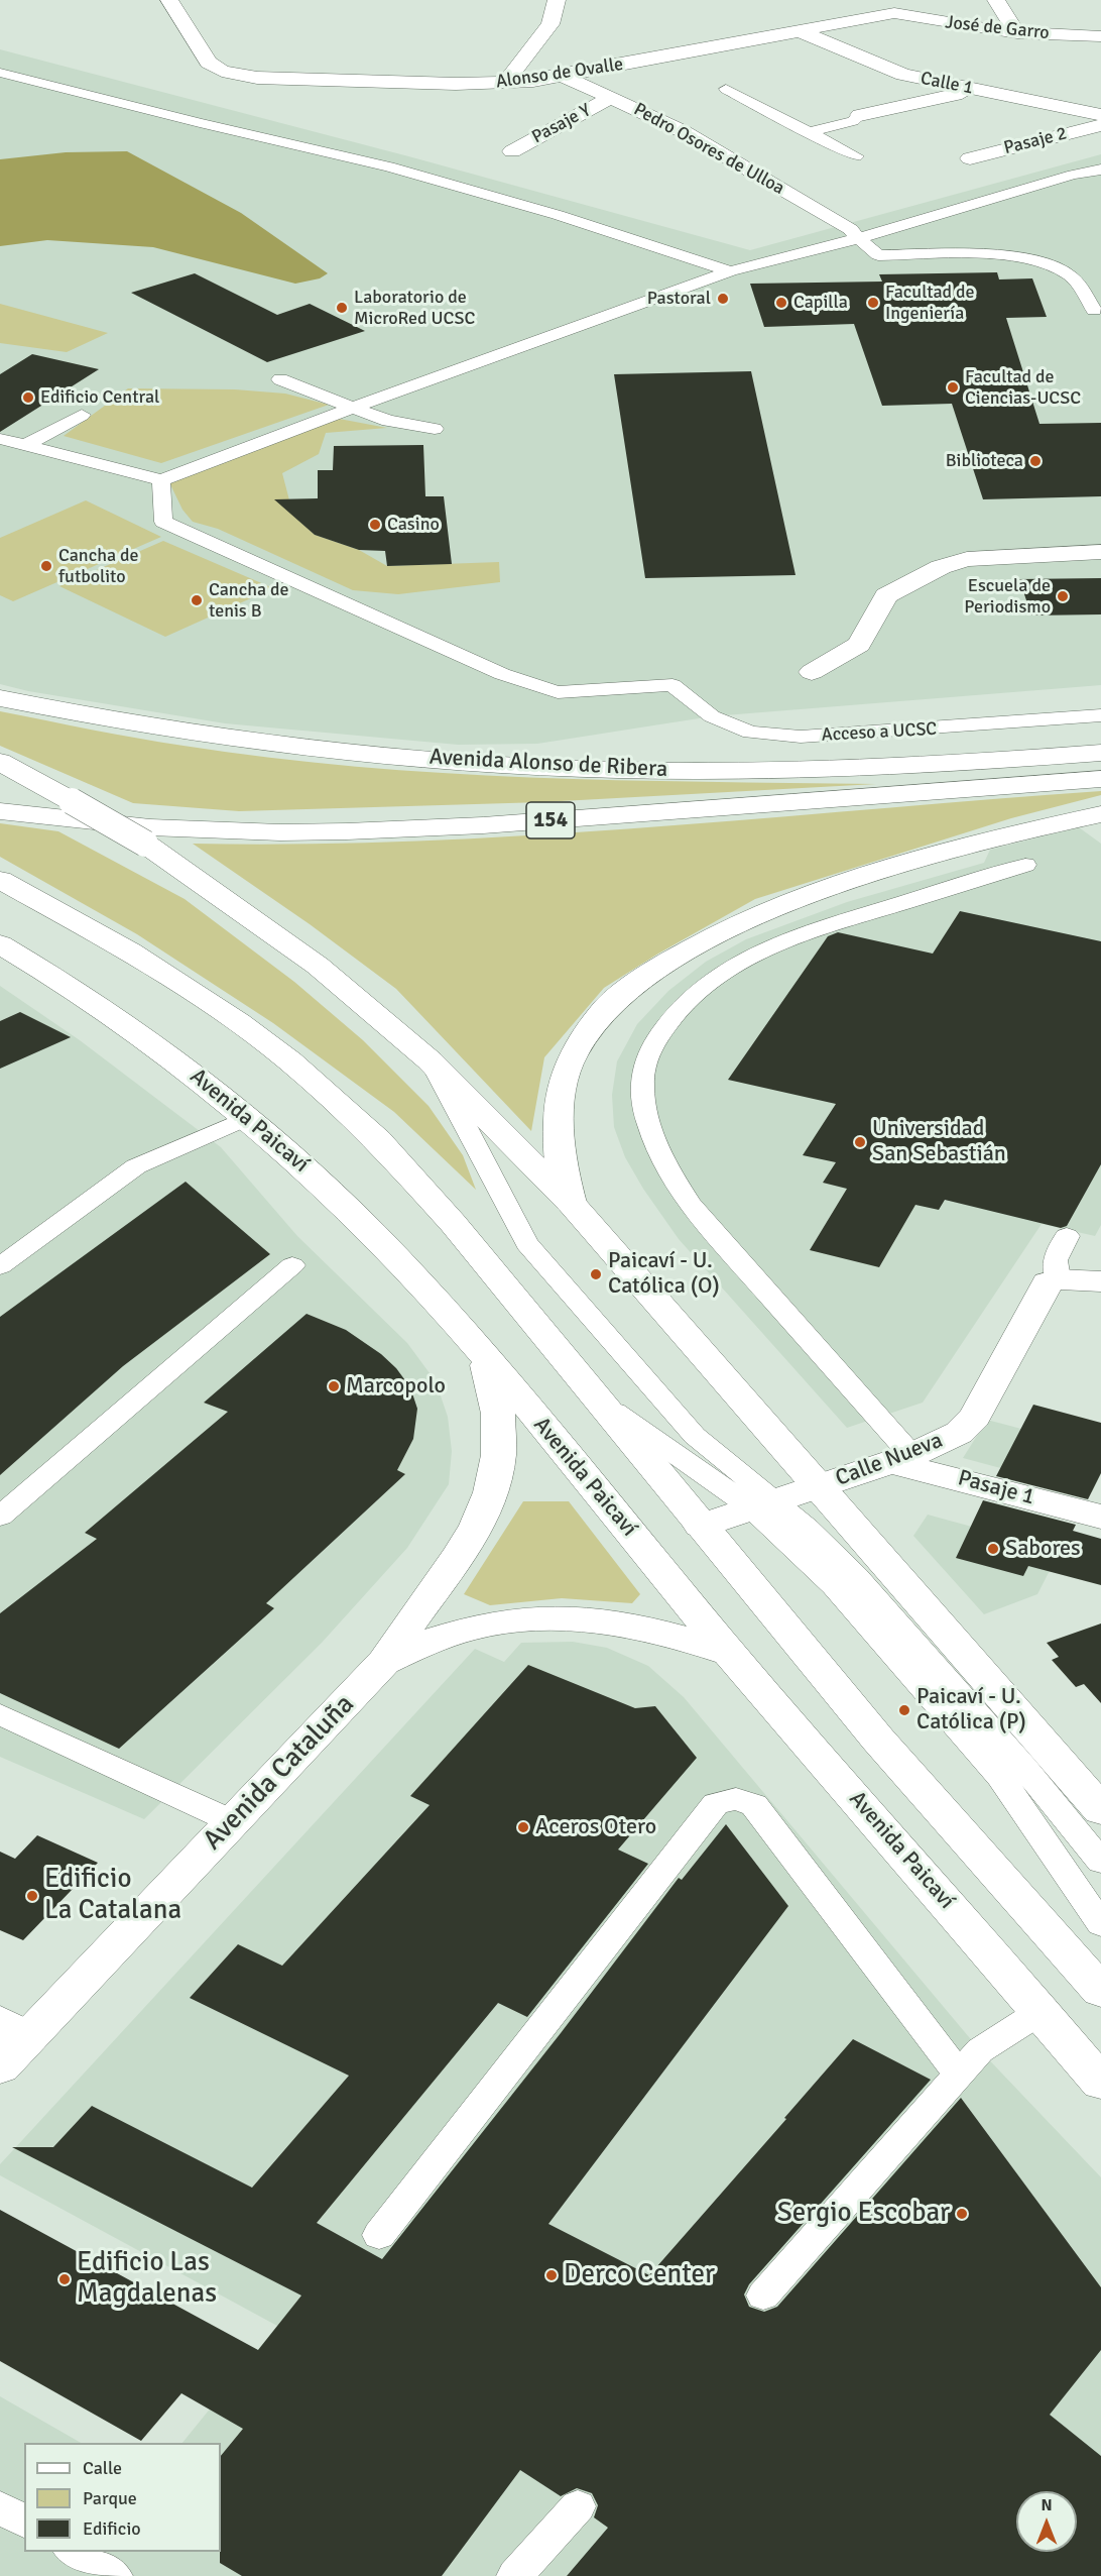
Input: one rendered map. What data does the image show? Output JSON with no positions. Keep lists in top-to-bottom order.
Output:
{
  "streets": {
    "main road": [
      "José de Garro",
      "Alonso de Ovalle",
      "Calle 1",
      "Pasaje Y",
      "Pasaje 2",
      "Pedro Osores de Ulloa",
      "Avenida Alonso de Ribera",
      "154",
      "Avenida Paicaví",
      "Calle Nueva",
      "Pasaje 1",
      "Avenida Cataluña"
    ],
    "lane": ["Acceso a UCSC"]
  },
  "crossings": [
    ["José de Garro", "Alonso de Ovalle"],
    ["Alonso de Ovalle", "Calle 1"],
    ["Alonso de Ovalle", "Pedro Osores de Ulloa"],
    ["Pasaje Y", "Pedro Osores de Ulloa"],
    ["Avenida Paicaví", "Avenida Cataluña"],
    ["Calle Nueva", "Pasaje 1"]
  ],
  "places": [
    "Pastoral",
    "Capilla",
    "Facultad de Ingeniería",
    "Laboratorio de MicroRed UCSC",
    "Facultad de Ciencias-UCSC",
    "Edificio Central",
    "Biblioteca",
    "Casino",
    "Cancha de futbolito",
    "Escuela de Periodismo",
    "Cancha de tenis B",
    "Universidad San Sebastián",
    "Paicaví - U. Católica (O)",
    "Marcopolo",
    "Sabores",
    "Paicaví - U. Católica (P)",
    "Aceros Otero",
    "Edificio La Catalana",
    "Sergio Escobar",
    "Derco Center",
    "Edificio Las Magdalenas"
  ],
  "legend": ["Calle", "Parque", "Edificio"],
  "north": "top"
}
